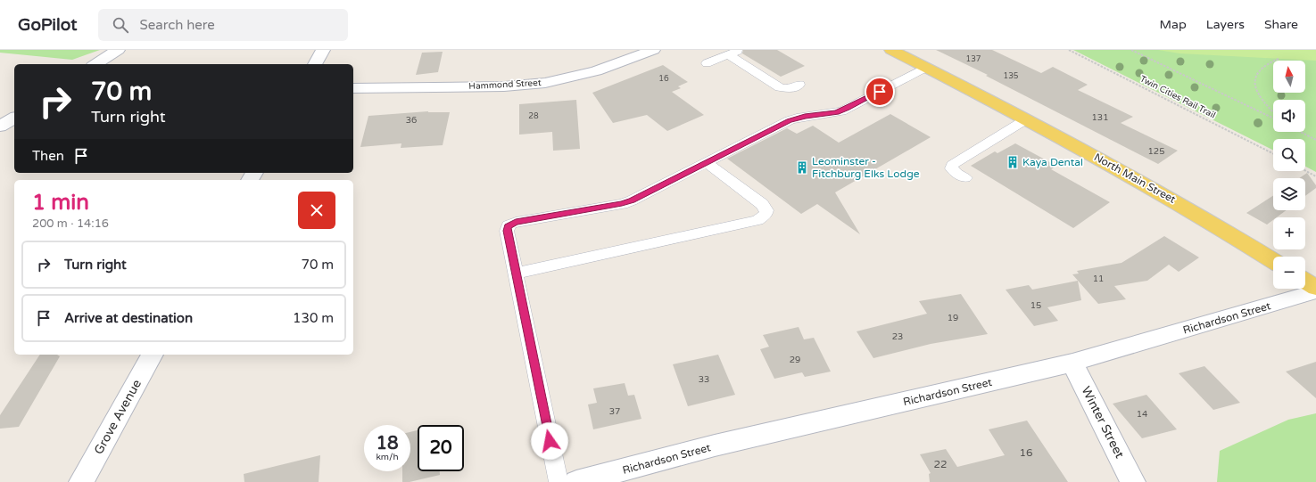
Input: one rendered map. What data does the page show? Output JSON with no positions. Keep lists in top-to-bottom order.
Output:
{
  "streets": {
    "main road": ["North Main Street"],
    "street": [
      "Hammond Street",
      "Richardson Street",
      "Grove Avenue",
      "Winter Street"
    ],
    "path": ["Twin Cities Rail Trail"]
  },
  "crossings": [
    ["Richardson Street", "Winter Street"]
  ],
  "places": {
    "building": ["Kaya Dental", "Leominster - Fitchburg Elks Lodge"]
  },
  "house_numbers": [
    "137",
    "135",
    "16",
    "28",
    "131",
    "36",
    "125",
    "11",
    "15",
    "19",
    "23",
    "29",
    "33",
    "37",
    "14",
    "16",
    "22"
  ],
  "north": "top",
  "page": {
    "header": "GoPilot",
    "search": "Search here",
    "nav": ["Map", "Layers", "Share"],
    "map_buttons": ["+", "−"],
    "turn": ["70 m", "Turn right"],
    "then": "Then",
    "heading": ["1 min", "200 m · 14:16"],
    "list": [
      {
        "name": "Turn right",
        "value": "70 m"
      },
      {
        "name": "Arrive at destination",
        "value": "130 m"
      }
    ],
    "speed": "18 km/h",
    "limit": "20"
  }
}
